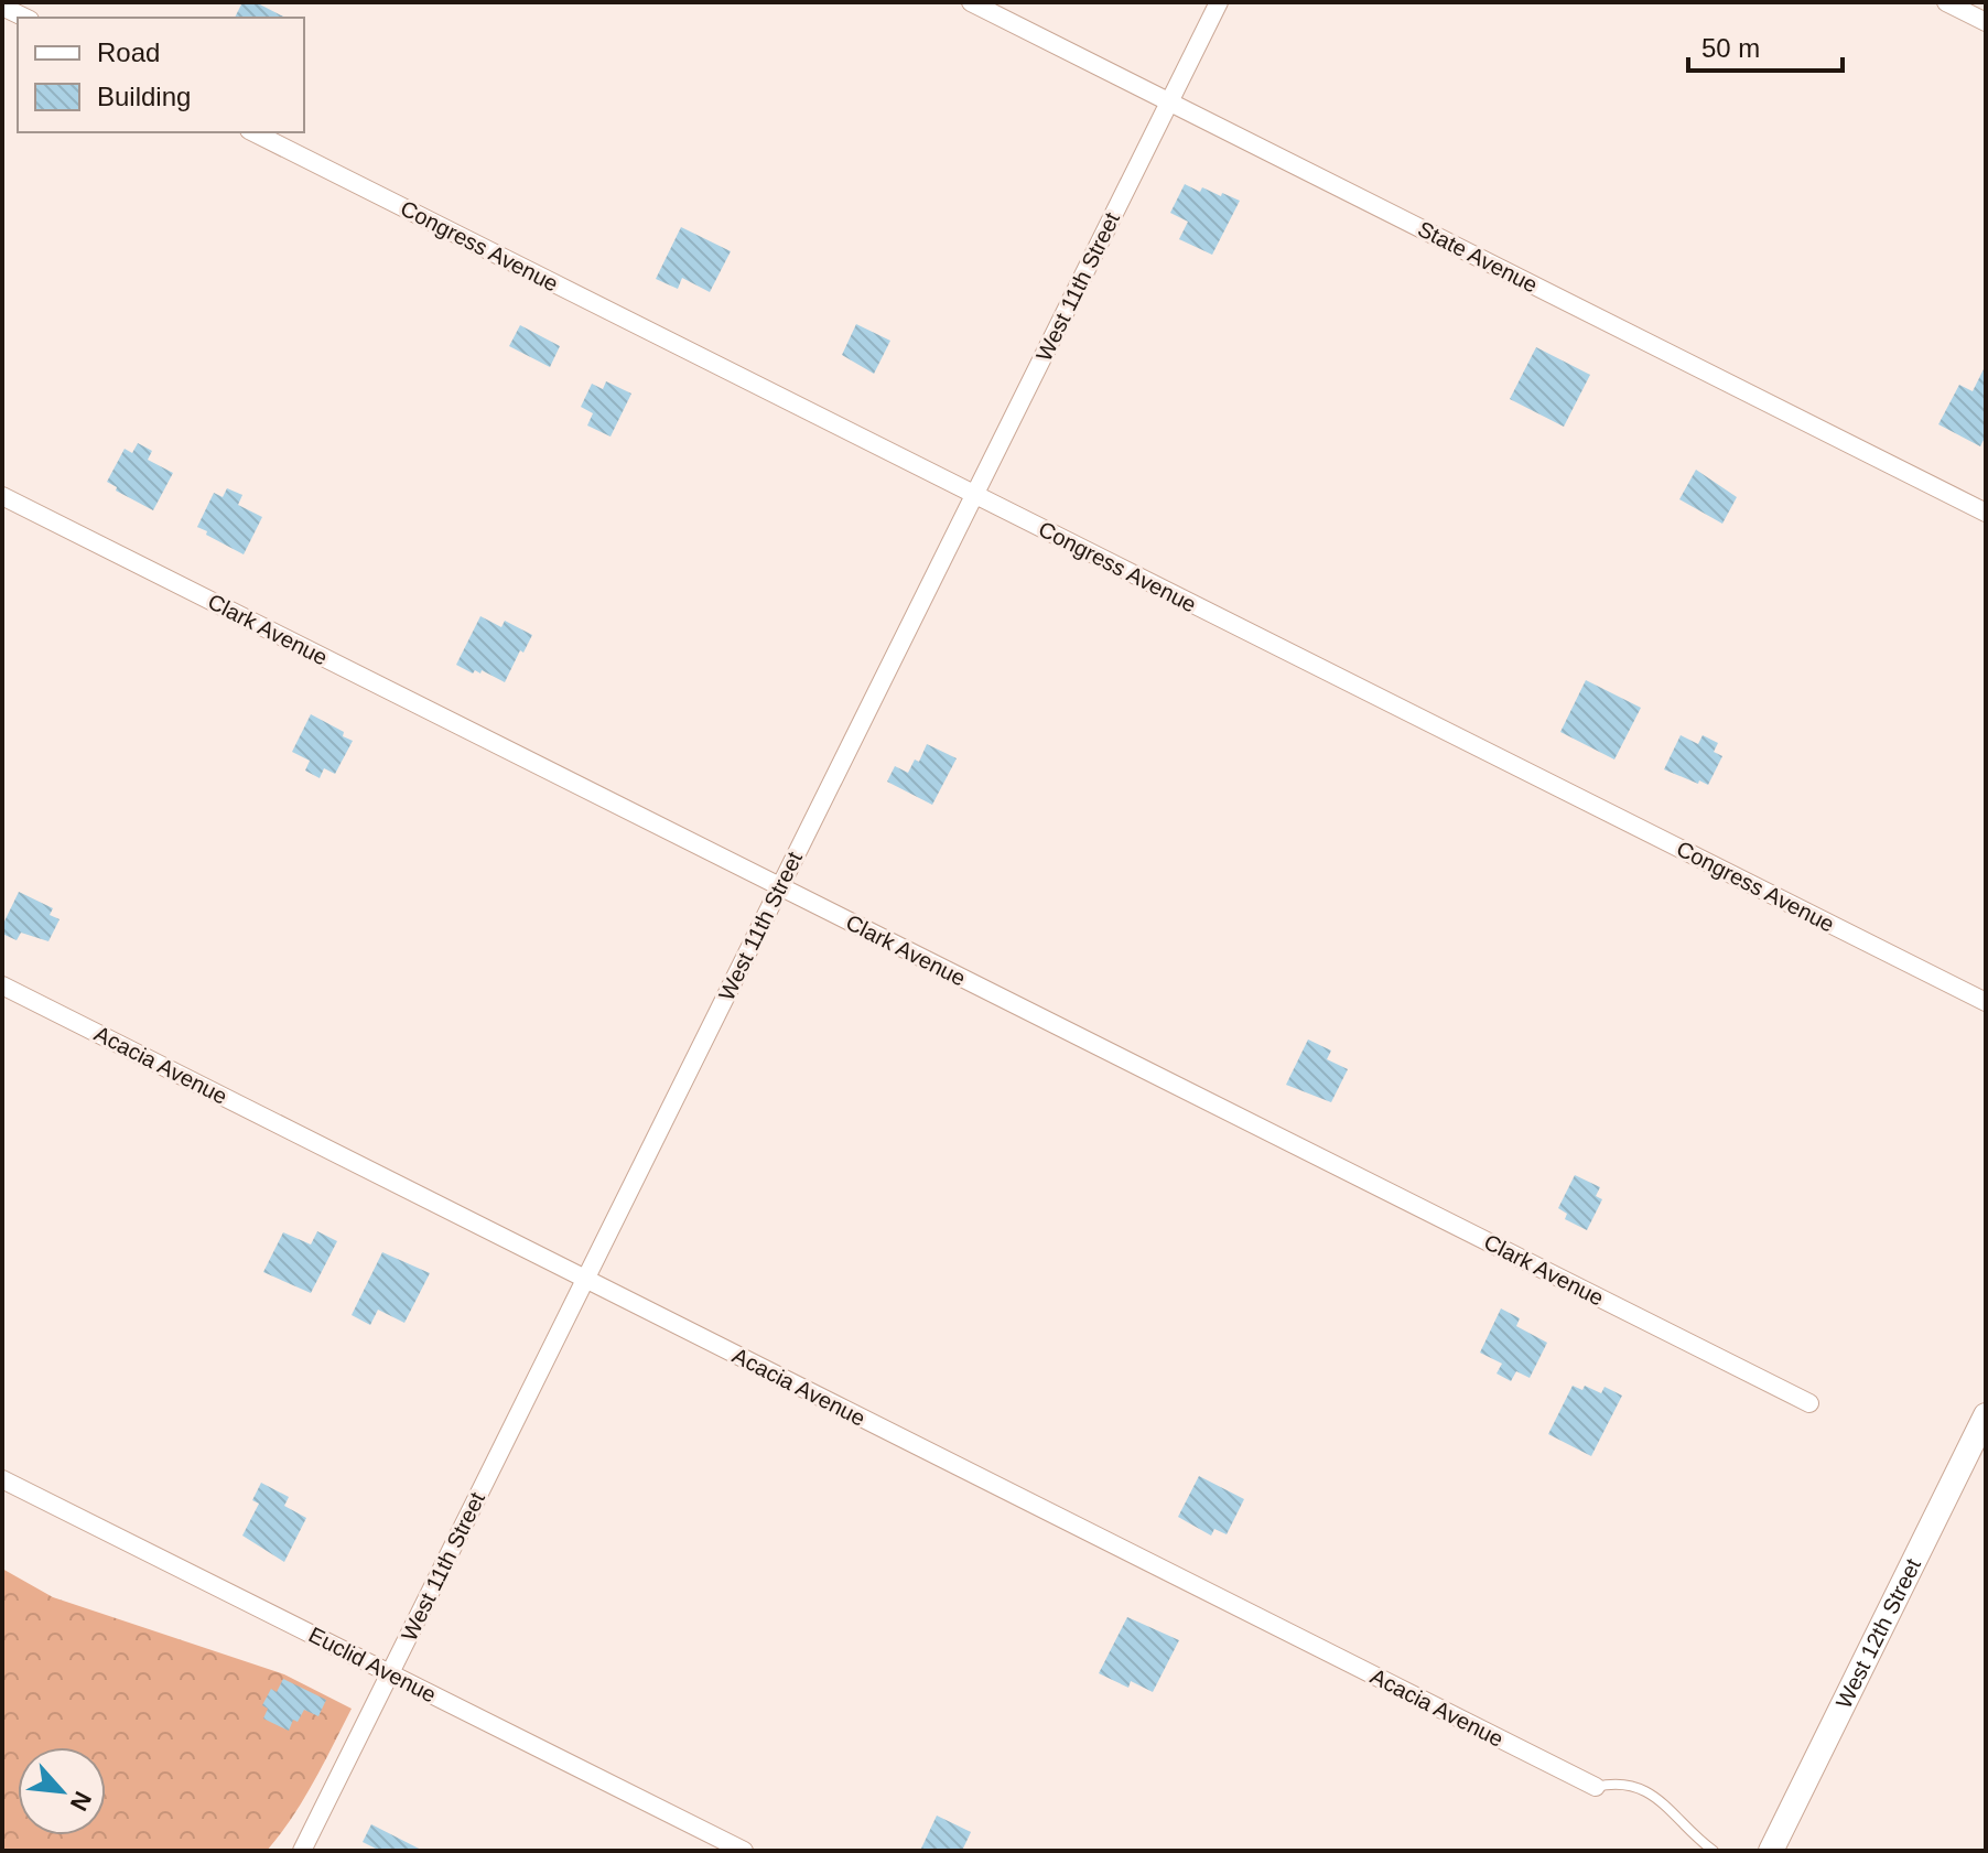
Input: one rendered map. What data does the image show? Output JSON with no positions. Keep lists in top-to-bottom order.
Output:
{
  "streets": {
    "street": [
      "Congress Avenue",
      "State Avenue",
      "West 11th Street",
      "Clark Avenue",
      "Acacia Avenue",
      "West 12th Street",
      "Euclid Avenue"
    ]
  },
  "crossings": [
    ["Congress Avenue", "West 11th Street"],
    ["State Avenue", "West 11th Street"],
    ["West 11th Street", "Clark Avenue"],
    ["West 11th Street", "Acacia Avenue"],
    ["West 11th Street", "Euclid Avenue"]
  ],
  "legend": ["Road", "Building"],
  "scale_bar": "50 m",
  "north": "bottom right"
}
